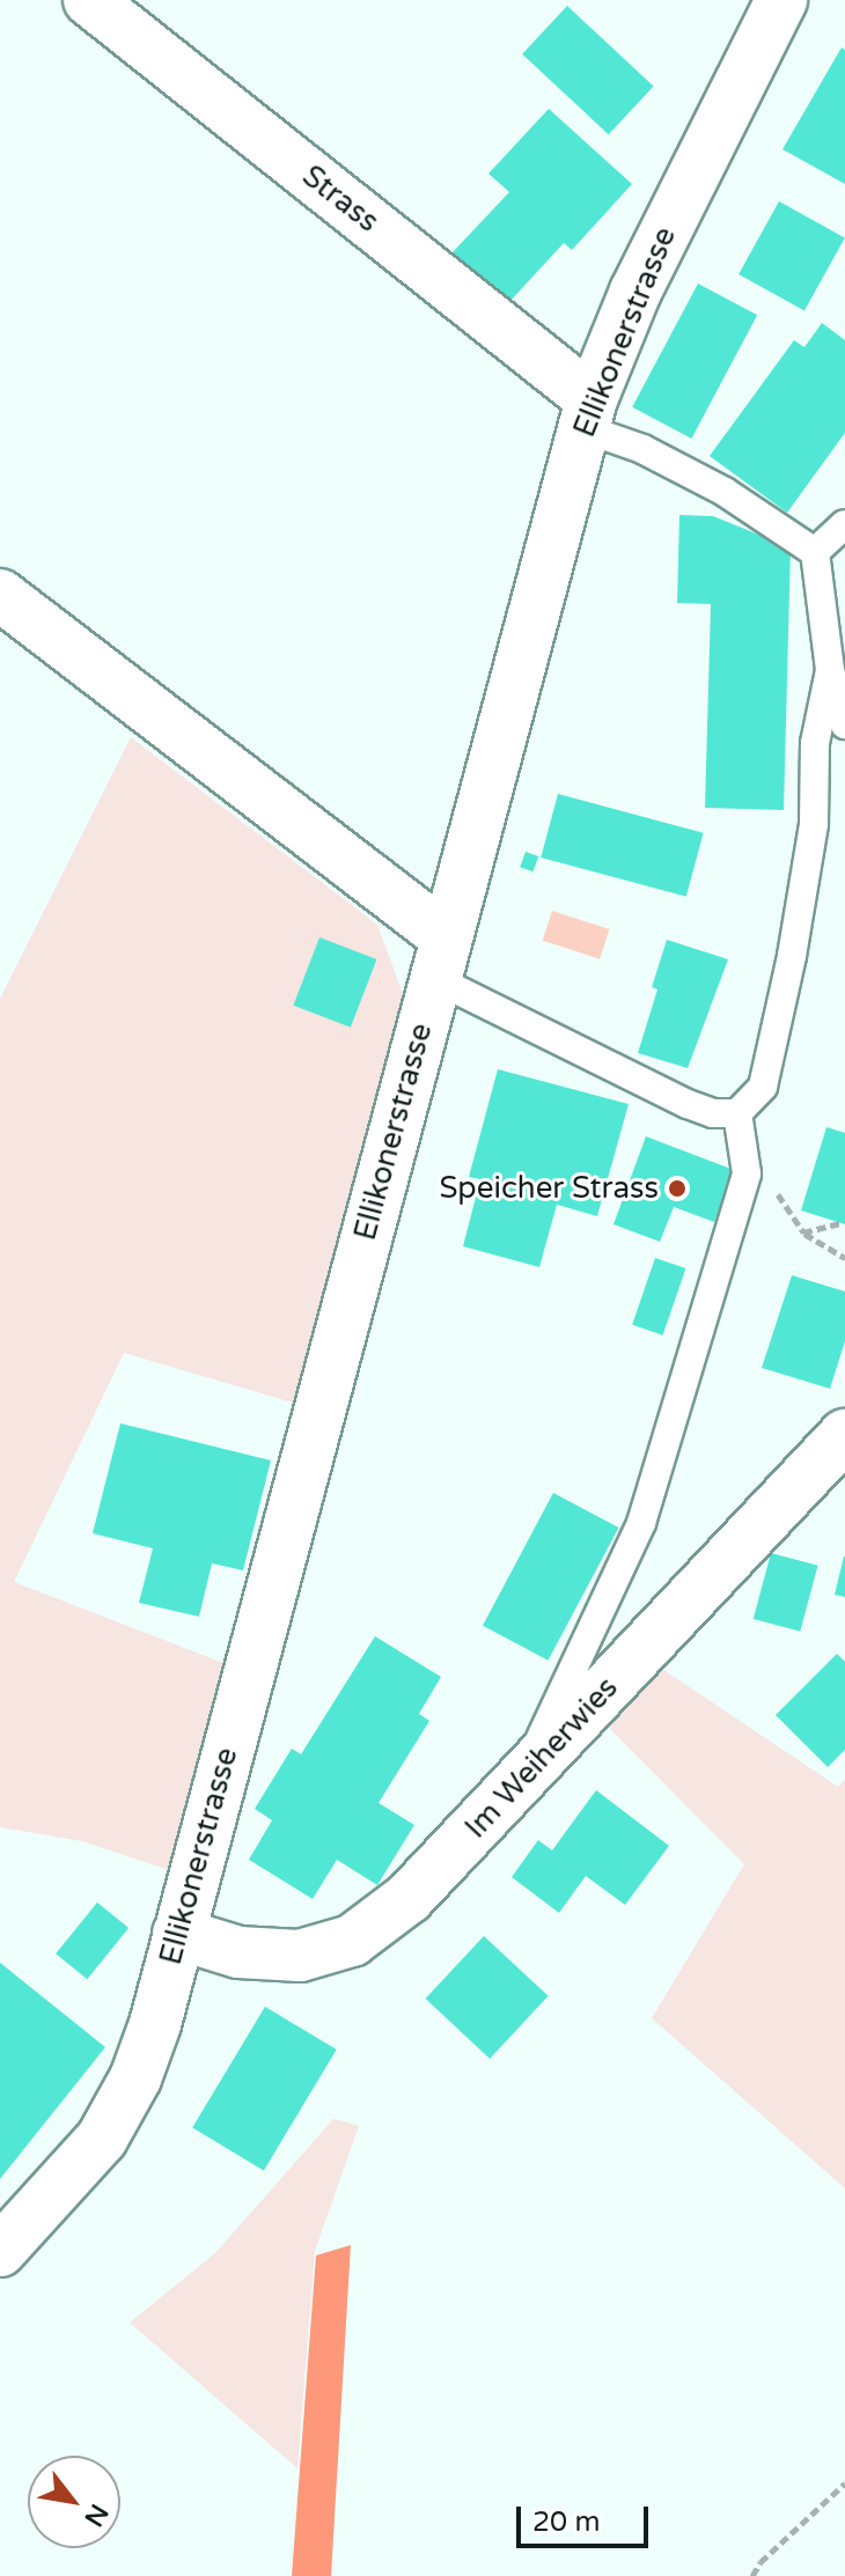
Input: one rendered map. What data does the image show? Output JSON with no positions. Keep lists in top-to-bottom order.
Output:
{
  "streets": {
    "street": ["Strass", "Ellikonerstrasse", "Im Weiherwies"]
  },
  "crossings": [
    ["Strass", "Ellikonerstrasse"],
    ["Ellikonerstrasse", "Im Weiherwies"]
  ],
  "places": ["Speicher Strass"],
  "scale_bar": "20 m",
  "north": "bottom right"
}
